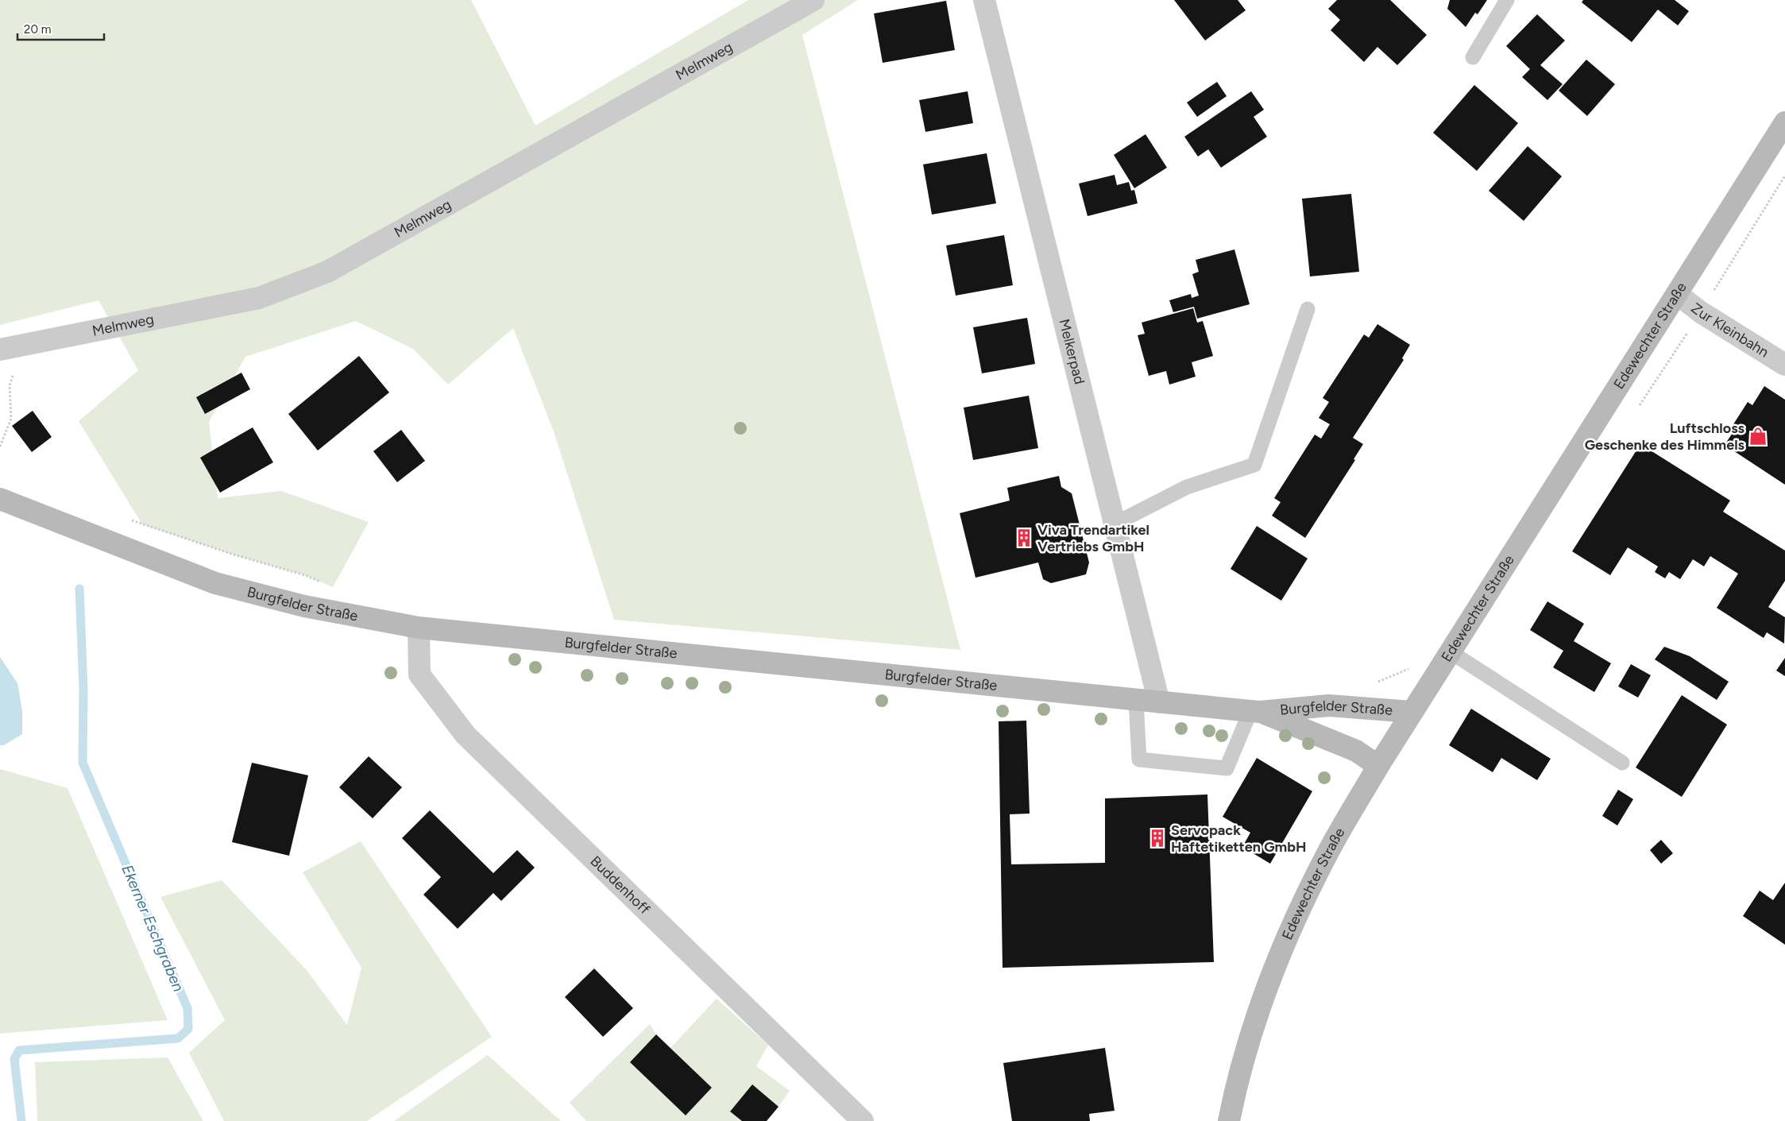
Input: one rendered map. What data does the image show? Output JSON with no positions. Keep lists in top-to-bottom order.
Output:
{
  "streets": {
    "street": [
      "Melmweg",
      "Zur Kleinbahn",
      "Edewechter Straße",
      "Melkerpad",
      "Burgfelder Straße",
      "Buddenhoff"
    ]
  },
  "crossings": [
    ["Zur Kleinbahn", "Edewechter Straße"],
    ["Edewechter Straße", "Burgfelder Straße"],
    ["Melkerpad", "Burgfelder Straße"],
    ["Burgfelder Straße", "Buddenhoff"]
  ],
  "water": ["Ekerner Eschgraben"],
  "places": {
    "shop": ["Luftschloss Geschenke des Himmels"],
    "building": ["Viva Trendartikel Vertriebs GmbH", "Servopack Haftetiketten GmbH"]
  },
  "scale_bar": "20 m"
}
